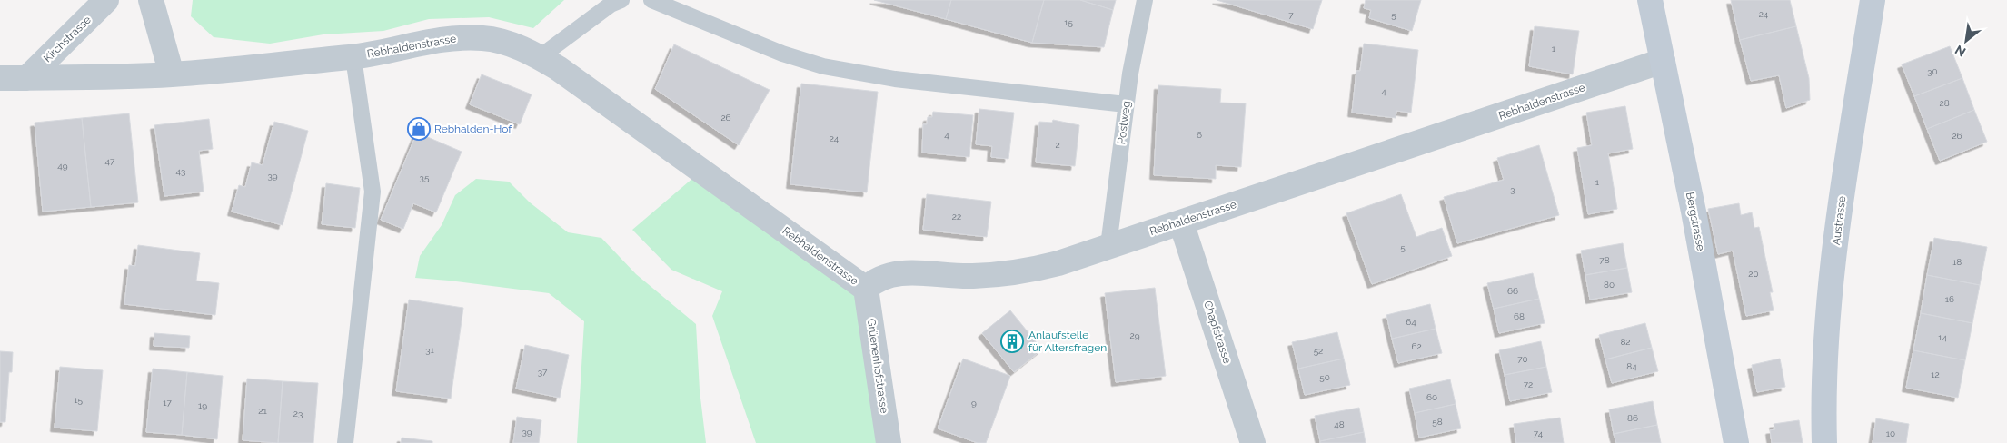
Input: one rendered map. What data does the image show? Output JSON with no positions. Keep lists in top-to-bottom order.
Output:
{
  "streets": {
    "street": [
      "Kirchstrasse",
      "Rebhaldenstrasse",
      "Austrasse",
      "Bergstrasse",
      "Chapfstrasse",
      "Grüenenhofstrasse"
    ],
    "lane": ["Postweg"]
  },
  "crossings": [
    ["Kirchstrasse", "Rebhaldenstrasse"],
    ["Rebhaldenstrasse", "Postweg"],
    ["Rebhaldenstrasse", "Bergstrasse"],
    ["Rebhaldenstrasse", "Chapfstrasse"],
    ["Rebhaldenstrasse", "Grüenenhofstrasse"]
  ],
  "places": {
    "shop": ["Rebhalden-Hof"],
    "building": ["Anlaufstelle für Altersfragen"]
  },
  "house_numbers": [
    "24",
    "7",
    "5",
    "15",
    "1",
    "30",
    "4",
    "28",
    "26",
    "4",
    "6",
    "26",
    "24",
    "2",
    "47",
    "49",
    "43",
    "39",
    "35",
    "1",
    "3",
    "22",
    "5",
    "78",
    "18",
    "20",
    "80",
    "66",
    "16",
    "68",
    "64",
    "29",
    "14",
    "82",
    "62",
    "31",
    "52",
    "70",
    "84",
    "37",
    "12",
    "50",
    "72",
    "60",
    "15",
    "17",
    "9",
    "19",
    "21",
    "23",
    "86",
    "58",
    "48",
    "39",
    "74",
    "10"
  ],
  "north": "bottom left"
}
